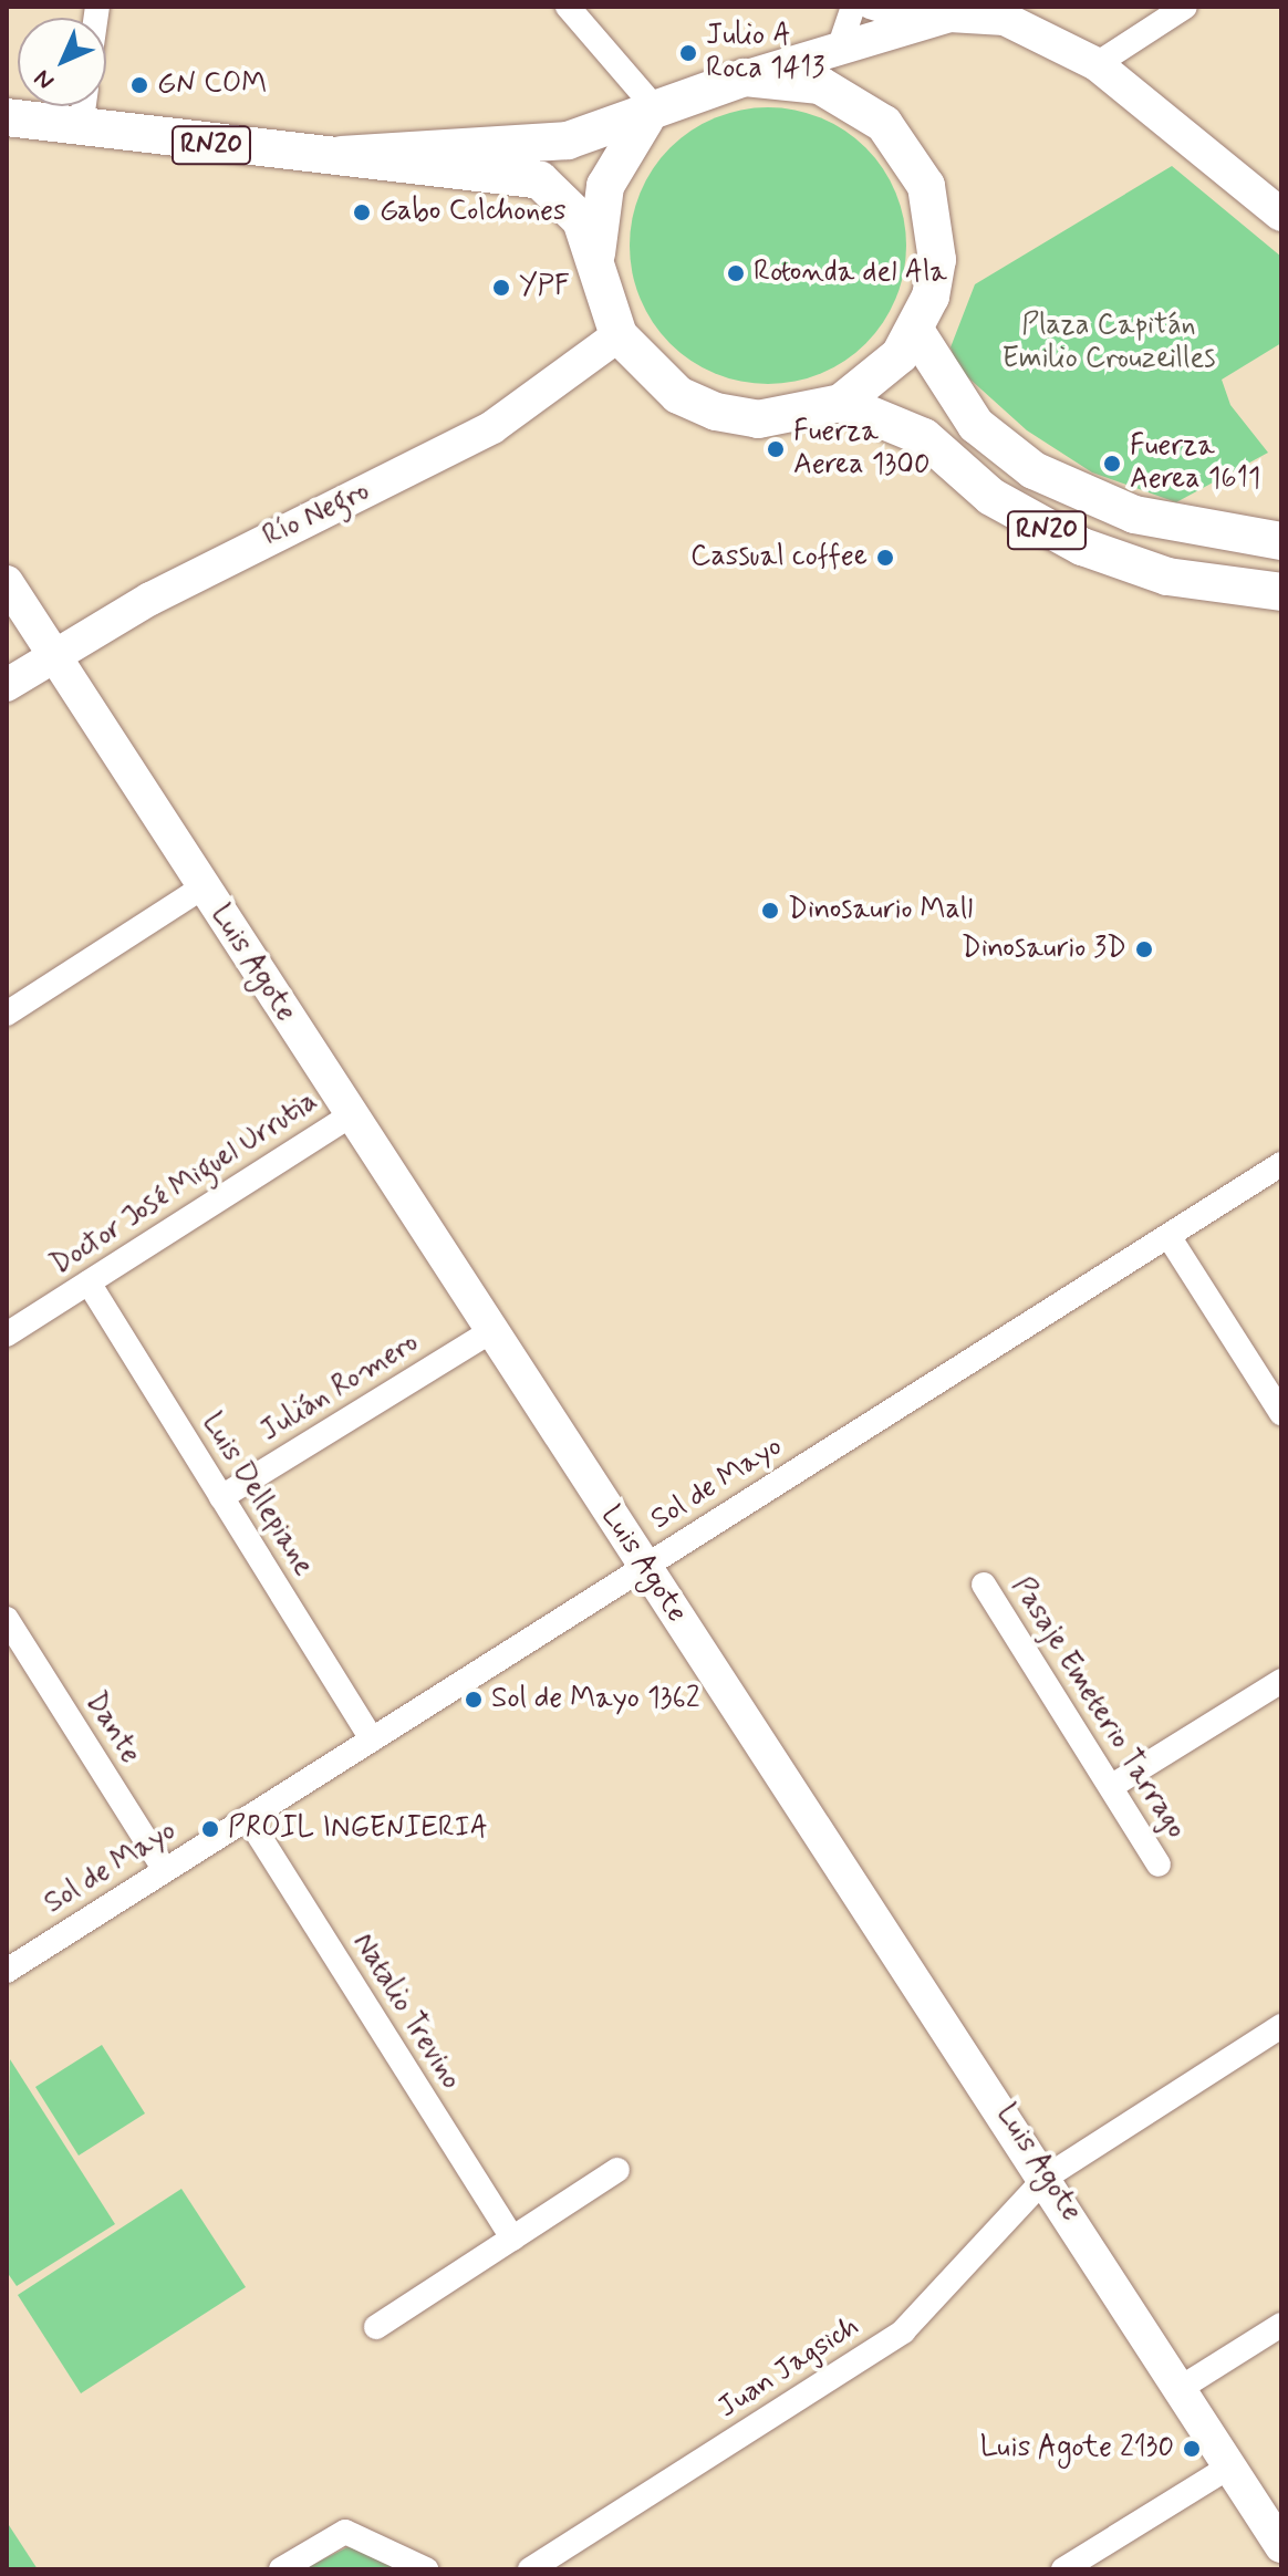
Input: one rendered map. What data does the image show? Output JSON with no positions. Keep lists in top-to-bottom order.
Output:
{
  "streets": {
    "main road": ["RN20", "Río Negro", "Luis Agote"],
    "street": [
      "Doctor José Miguel Urrutia",
      "Julián Romero",
      "Sol de Mayo",
      "Luis Dellepiane",
      "Pasaje Emeterio Tarrago",
      "Dante",
      "Natalio Trevino",
      "Juan Jagsich"
    ]
  },
  "crossings": [
    ["RN20", "Río Negro"],
    ["Río Negro", "Luis Agote"],
    ["Luis Agote", "Doctor José Miguel Urrutia"],
    ["Luis Agote", "Julián Romero"],
    ["Luis Agote", "Sol de Mayo"],
    ["Luis Agote", "Juan Jagsich"],
    ["Doctor José Miguel Urrutia", "Luis Dellepiane"],
    ["Julián Romero", "Luis Dellepiane"],
    ["Sol de Mayo", "Luis Dellepiane"],
    ["Sol de Mayo", "Dante"],
    ["Sol de Mayo", "Natalio Trevino"]
  ],
  "parks": ["Plaza Capitán Emilio Crouzeilles"],
  "places": [
    "Julio A Roca 1413",
    "GN COM",
    "Gabo Colchones",
    "Rotonda del Ala",
    "YPF",
    "Fuerza Aerea 1300",
    "Fuerza Aerea 1611",
    "Cassual coffee",
    "Dinosaurio Mall",
    "Dinosaurio 3D",
    "Sol de Mayo 1362",
    "PROIL INGENIERIA",
    "Luis Agote 2130"
  ],
  "north": "bottom left"
}
